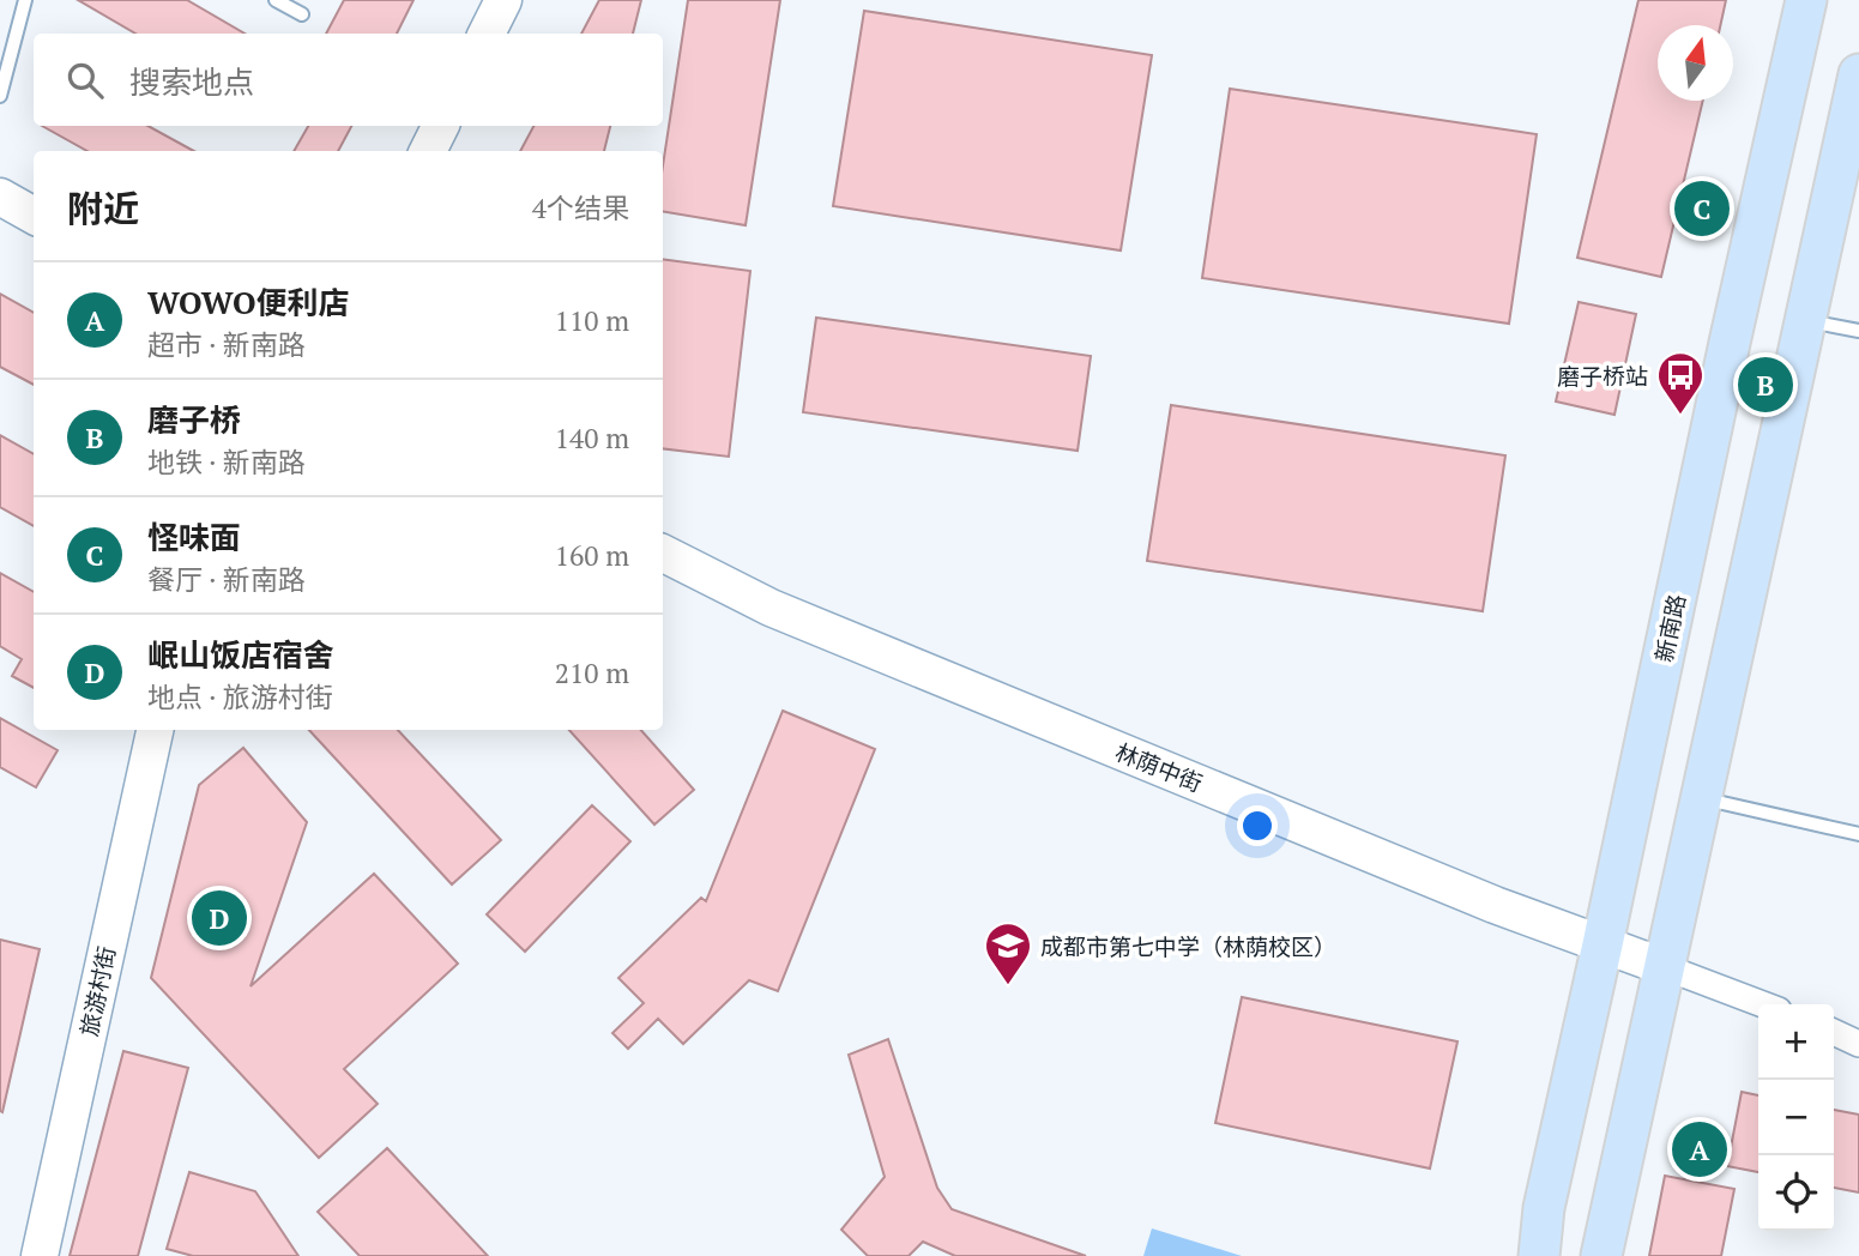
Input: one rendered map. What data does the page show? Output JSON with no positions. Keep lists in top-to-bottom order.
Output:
{
  "streets": {
    "main road": ["新南路"],
    "street": ["林荫中街", "旅游村街"]
  },
  "crossings": [
    ["新南路", "林荫中街"]
  ],
  "places": {
    "bus stop": ["磨子桥站"],
    "school or university": ["成都市第七中学（林荫校区）"]
  },
  "north": "top",
  "page": {
    "search": "搜索地点",
    "heading": ["附近", "4个结果"],
    "pins": [
      "C",
      "B",
      "D",
      "A"
    ],
    "list": [
      {
        "mark": "A",
        "name": "WOWO便利店",
        "note": "超市 · 新南路",
        "value": "110 m"
      },
      {
        "mark": "B",
        "name": "磨子桥",
        "note": "地铁 · 新南路",
        "value": "140 m"
      },
      {
        "mark": "C",
        "name": "怪味面",
        "note": "餐厅 · 新南路",
        "value": "160 m"
      },
      {
        "mark": "D",
        "name": "岷山饭店宿舍",
        "note": "地点 · 旅游村街",
        "value": "210 m"
      }
    ],
    "map_buttons": ["+", "−"]
  }
}
